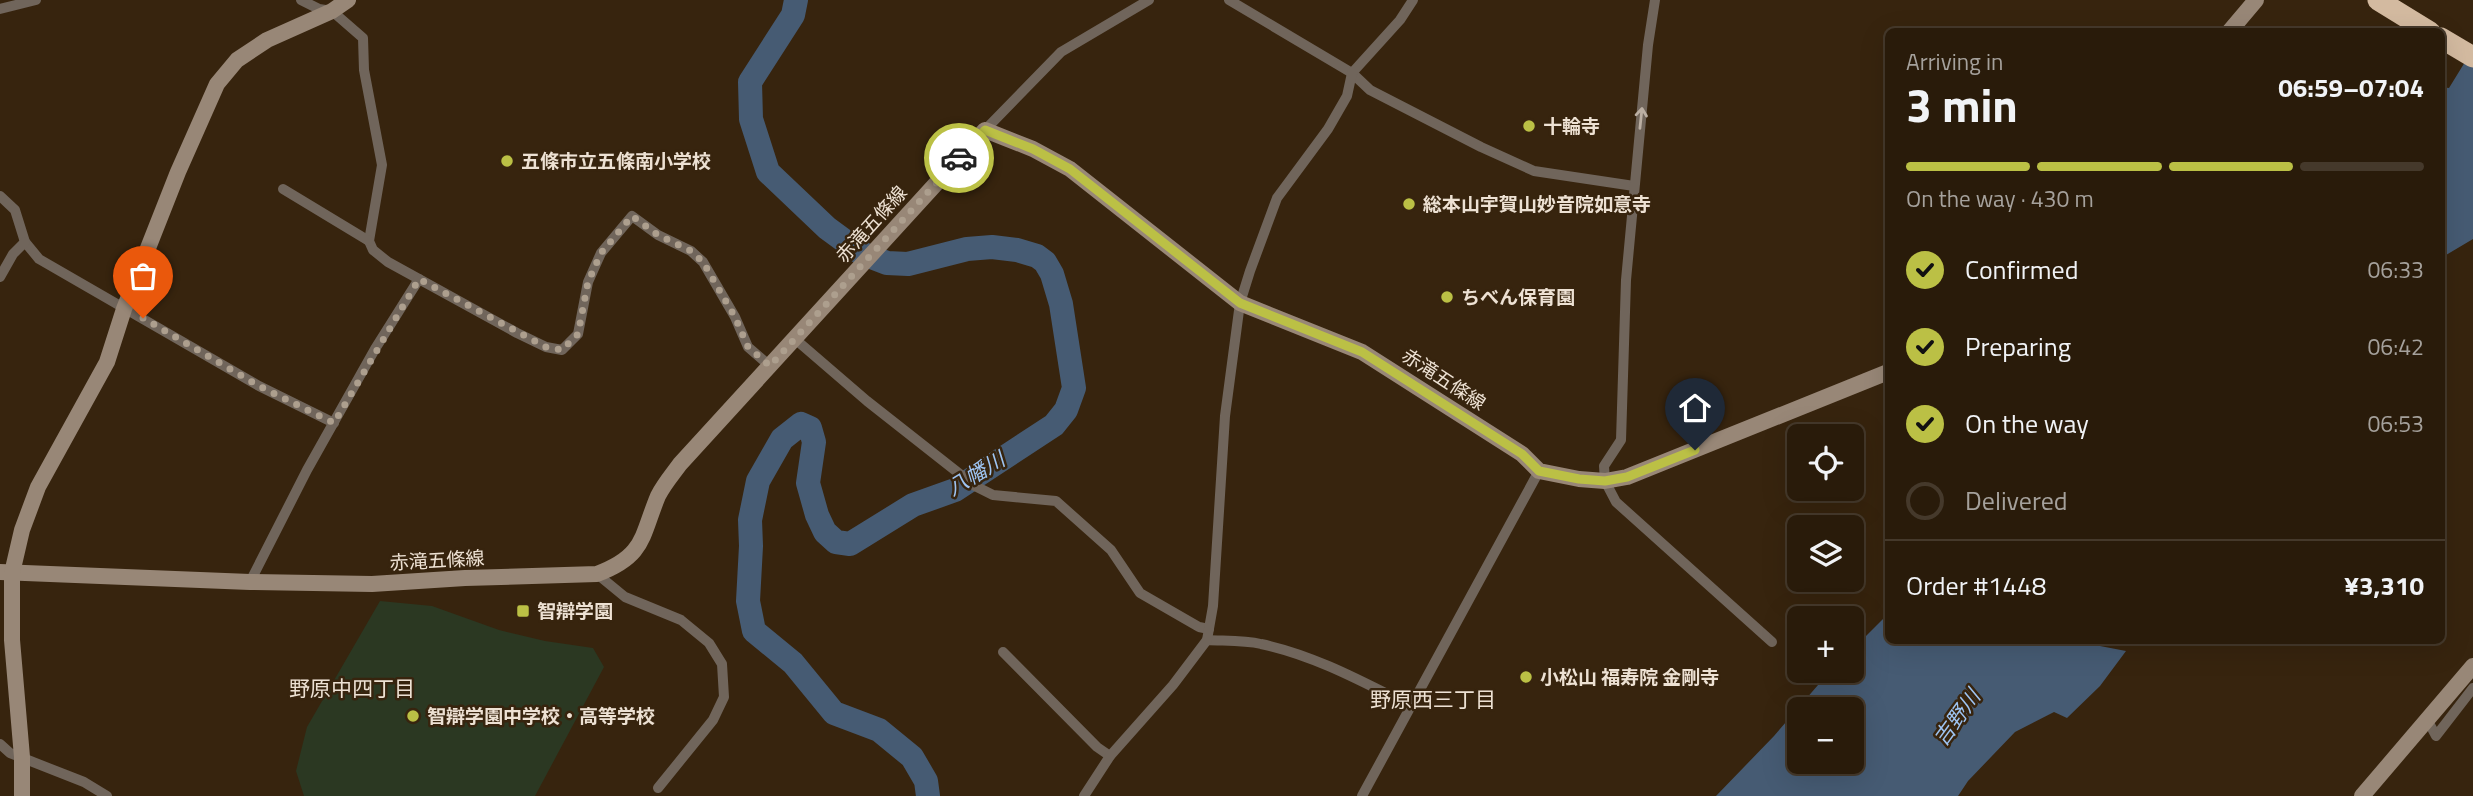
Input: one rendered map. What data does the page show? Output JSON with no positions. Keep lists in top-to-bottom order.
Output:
{
  "streets": {
    "main road": ["赤滝五條線"]
  },
  "districts": ["野原中四丁目", "野原西三丁目"],
  "water": ["八幡川", "吉野川"],
  "places": {
    "other": [
      "十輪寺",
      "五條市立五條南小学校",
      "総本山宇賀山妙音院如意寺",
      "ちべん保育園",
      "小松山 福寿院 金剛寺",
      "智辯学園中学校・高等学校"
    ],
    "transit": ["智辯学園"]
  },
  "page": {
    "heading": ["3 min", "Arriving in", "06:59–07:04"],
    "panel": ["Order #1448", "¥3,310"],
    "bar": "On the way · 430 m",
    "list": [
      ["Confirmed", "06:33"],
      ["Preparing", "06:42"],
      ["On the way", "06:53"],
      "Delivered"
    ],
    "map_buttons": ["+", "−"]
  }
}
